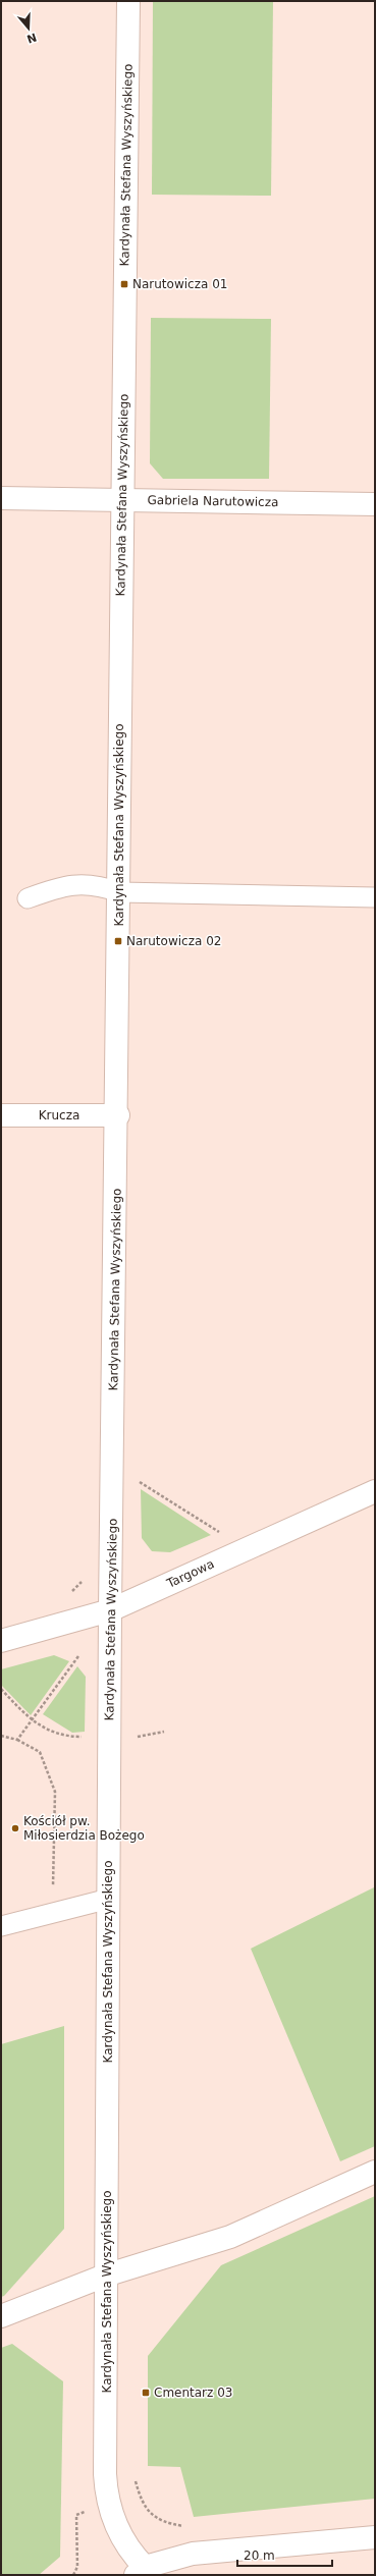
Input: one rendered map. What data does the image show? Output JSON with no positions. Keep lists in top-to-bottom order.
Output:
{
  "streets": {
    "street": [
      "Kardynała Stefana Wyszyńskiego",
      "Gabriela Narutowicza",
      "Krucza",
      "Targowa"
    ]
  },
  "crossings": [
    ["Kardynała Stefana Wyszyńskiego", "Gabriela Narutowicza"],
    ["Kardynała Stefana Wyszyńskiego", "Krucza"],
    ["Kardynała Stefana Wyszyńskiego", "Targowa"]
  ],
  "places": {
    "transit": ["Narutowicza 01", "Narutowicza 02", "Cmentarz 03"],
    "other": ["Kościół pw. Miłosierdzia Bożego"]
  },
  "scale_bar": "20 m",
  "north": "bottom"
}
